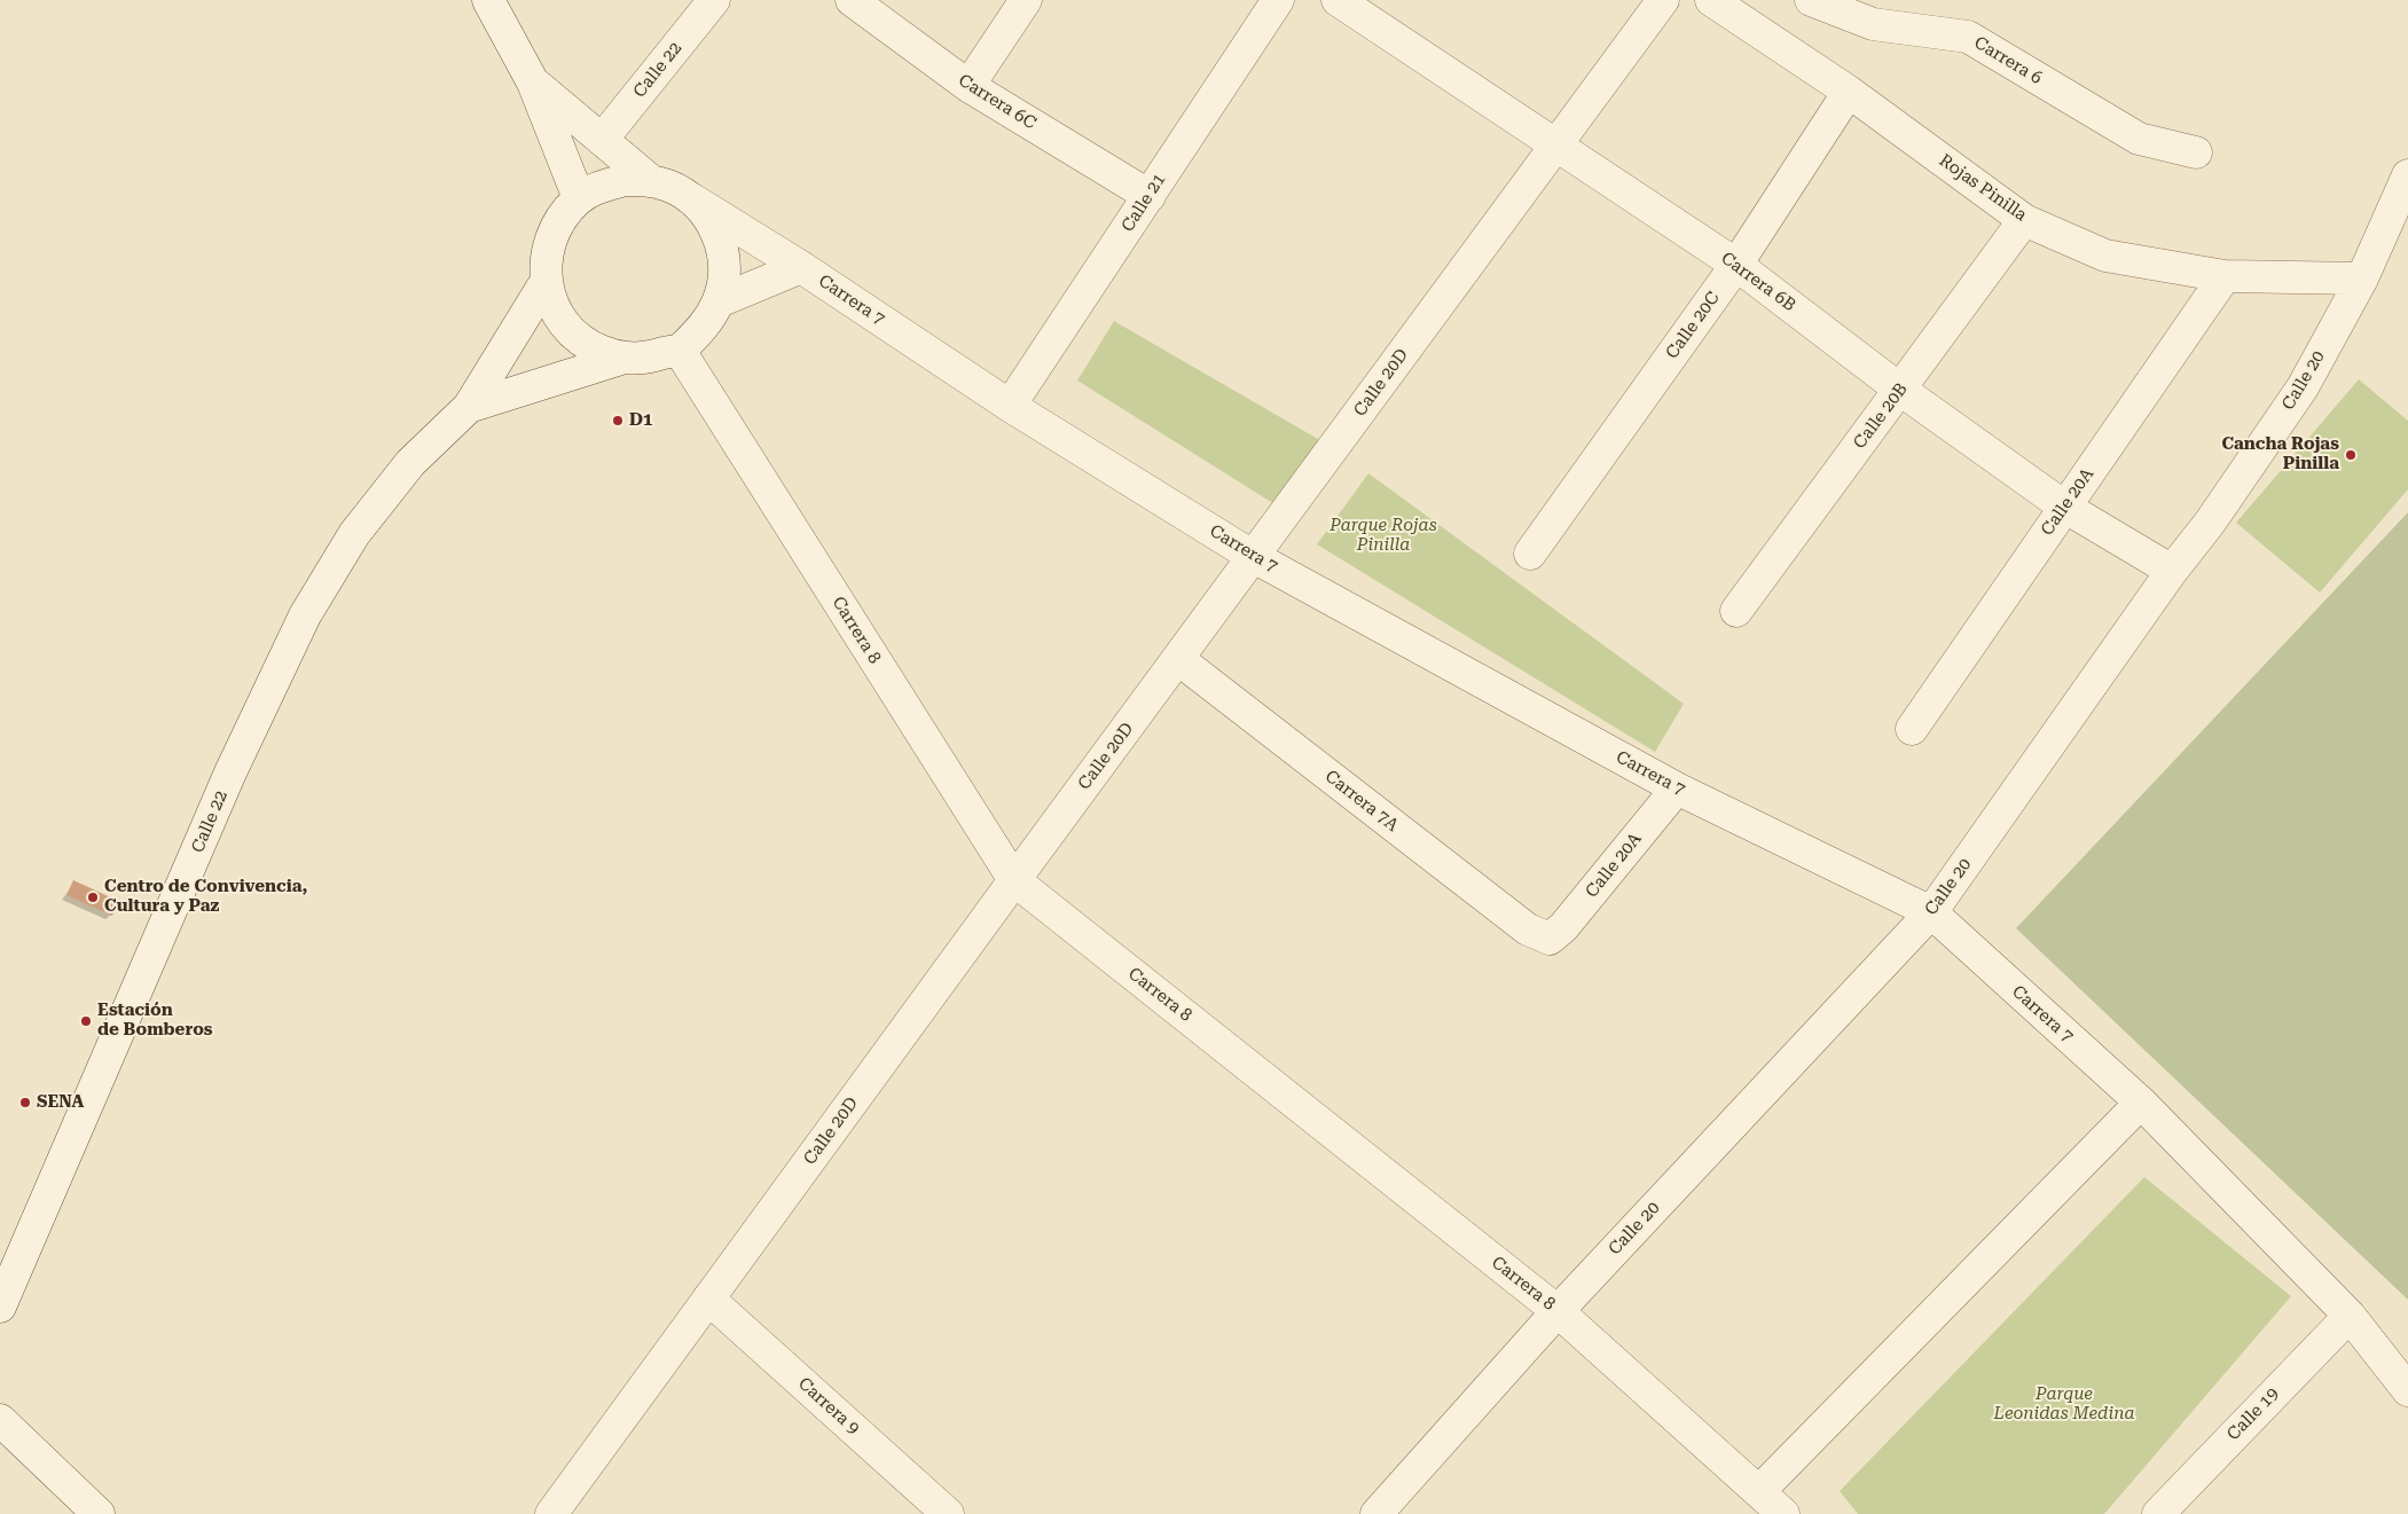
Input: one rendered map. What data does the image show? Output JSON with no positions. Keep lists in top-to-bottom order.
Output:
{
  "streets": {
    "street": [
      "Carrera 6",
      "Calle 22",
      "Carrera 6C",
      "Rojas Pinilla",
      "Calle 21",
      "Carrera 6B",
      "Carrera 7",
      "Calle 20C",
      "Calle 20",
      "Calle 20D",
      "Calle 20B",
      "Calle 20A",
      "Carrera 8",
      "Carrera 7A",
      "Carrera 9",
      "Calle 19"
    ]
  },
  "crossings": [
    ["Calle 22", "Carrera 7"],
    ["Calle 22", "Carrera 8"],
    ["Carrera 6C", "Calle 21"],
    ["Rojas Pinilla", "Calle 20C"],
    ["Rojas Pinilla", "Calle 20"],
    ["Rojas Pinilla", "Calle 20B"],
    ["Rojas Pinilla", "Calle 20A"],
    ["Calle 21", "Carrera 7"],
    ["Carrera 6B", "Calle 20C"],
    ["Carrera 6B", "Calle 20"],
    ["Carrera 6B", "Calle 20D"],
    ["Carrera 6B", "Calle 20B"],
    ["Carrera 6B", "Calle 20A"],
    ["Carrera 7", "Calle 20"],
    ["Carrera 7", "Calle 20D"],
    ["Carrera 7", "Calle 20A"],
    ["Carrera 7", "Carrera 8"],
    ["Carrera 7", "Calle 19"],
    ["Calle 20", "Carrera 8"],
    ["Calle 20D", "Carrera 8"],
    ["Calle 20D", "Carrera 7A"],
    ["Calle 20D", "Carrera 9"],
    ["Calle 20A", "Carrera 7A"]
  ],
  "parks": ["Parque Rojas Pinilla", "Parque Leonidas Medina"],
  "places": [
    "D1",
    "Cancha Rojas Pinilla",
    "Centro de Convivencia, Cultura y Paz",
    "Estación de Bomberos",
    "SENA"
  ]
}
